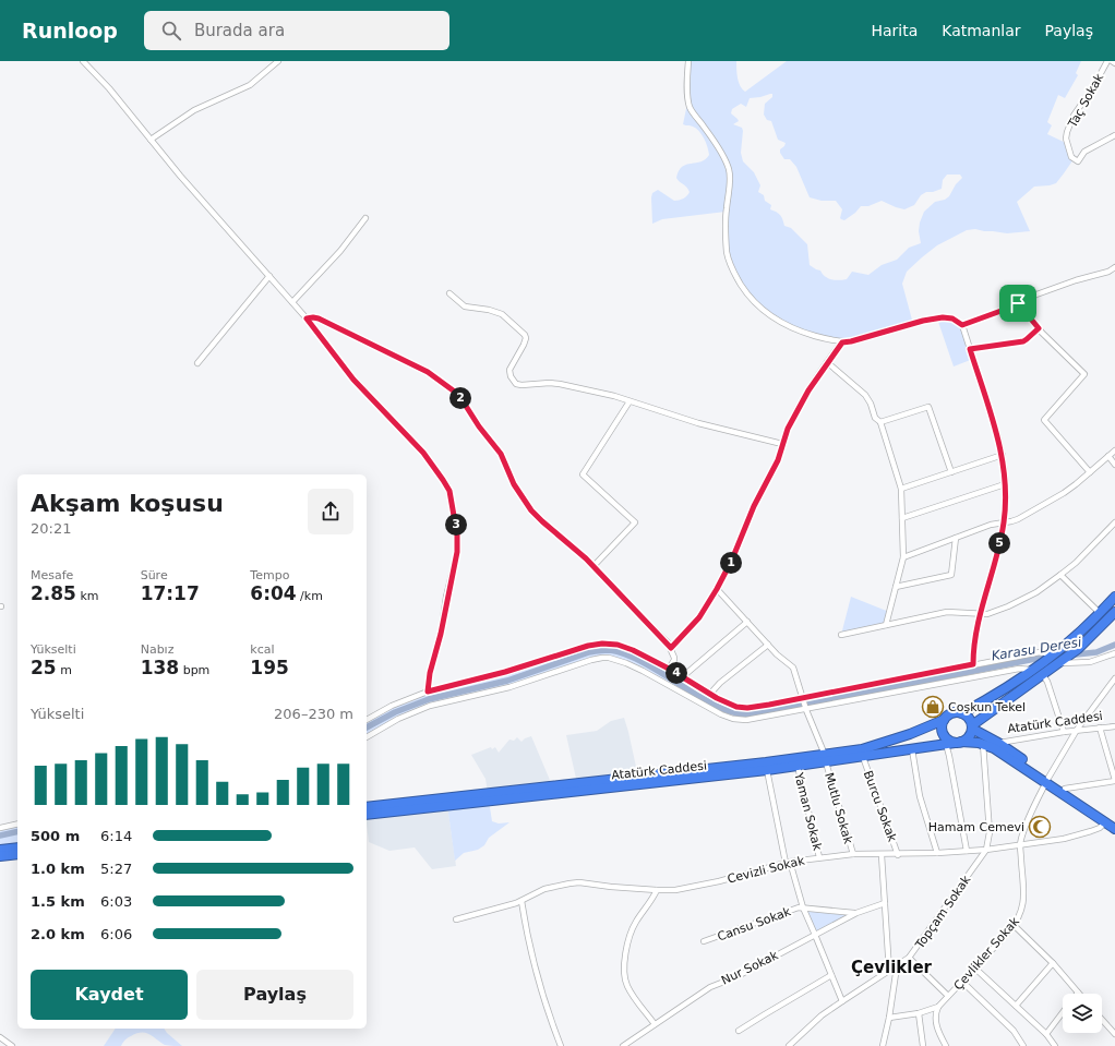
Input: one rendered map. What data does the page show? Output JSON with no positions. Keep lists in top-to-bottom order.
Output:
{
  "streets": {
    "highway": ["Atatürk Caddesi"],
    "street": [
      "Taç Sokak",
      "Burcu Sokak",
      "Mutlu Sokak",
      "Yaman Sokak",
      "Cevizli Sokak",
      "Topçam Sokak",
      "Cansu Sokak",
      "Çevlikler Sokak",
      "Nur Sokak"
    ]
  },
  "crossings": [
    ["Atatürk Caddesi", "Burcu Sokak"],
    ["Atatürk Caddesi", "Mutlu Sokak"],
    ["Atatürk Caddesi", "Yaman Sokak"],
    ["Burcu Sokak", "Cevizli Sokak"],
    ["Mutlu Sokak", "Cevizli Sokak"],
    ["Yaman Sokak", "Cevizli Sokak"],
    ["Cevizli Sokak", "Topçam Sokak"],
    ["Cevizli Sokak", "Çevlikler Sokak"],
    ["Cansu Sokak", "Nur Sokak"]
  ],
  "districts": ["Çevlikler"],
  "water": ["Karasu Deresi"],
  "places": {
    "shop": ["Coşkun Tekel"],
    "mosque": ["Hamam Cemevi"]
  },
  "page": {
    "header": "Runloop",
    "search": "Burada ara",
    "nav": ["Harita", "Katmanlar", "Paylaş"],
    "pins": [
      "2",
      "3",
      "5",
      "1",
      "4"
    ],
    "heading": ["Akşam koşusu", "20:21"],
    "stats": [
      ["Mesafe", "2.85 km"],
      ["Süre", "17:17"],
      ["Tempo", "6:04 /km"],
      ["Yükselti", "25 m"],
      ["Nabız", "138 bpm"],
      ["kcal", "195"]
    ],
    "chart": ["Yükselti", "206–230 m"],
    "list": [
      {
        "name": "500 m",
        "note": "6:14"
      },
      {
        "name": "1.0 km",
        "note": "5:27"
      },
      {
        "name": "1.5 km",
        "note": "6:03"
      },
      {
        "name": "2.0 km",
        "note": "6:06"
      }
    ],
    "buttons": ["Kaydet", "Paylaş"]
  }
}
